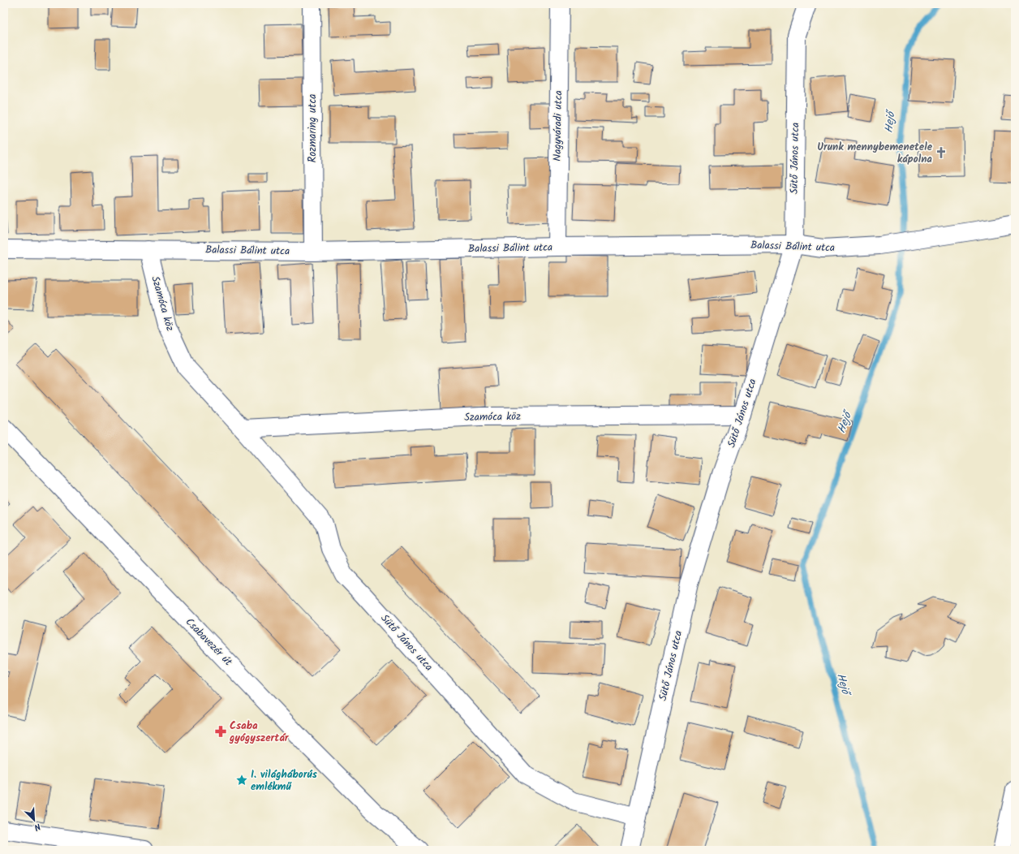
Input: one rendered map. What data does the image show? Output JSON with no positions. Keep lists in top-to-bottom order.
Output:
{
  "streets": {
    "street": [
      "Nagyváradi utca",
      "Rozmaring utca",
      "Sütő János utca",
      "Balassi Bálint utca",
      "Szamóca köz",
      "Csabavezér út"
    ]
  },
  "crossings": [
    ["Nagyváradi utca", "Balassi Bálint utca"],
    ["Rozmaring utca", "Balassi Bálint utca"],
    ["Sütő János utca", "Balassi Bálint utca"],
    ["Sütő János utca", "Szamóca köz"],
    ["Balassi Bálint utca", "Szamóca köz"]
  ],
  "water": ["Hejő"],
  "places": {
    "church": ["Urunk mennybemenetele kápolna"],
    "pharmacy": ["Csaba gyógyszertár"],
    "place": ["I. világháborús emlékmű"]
  },
  "north": "bottom right"
}
